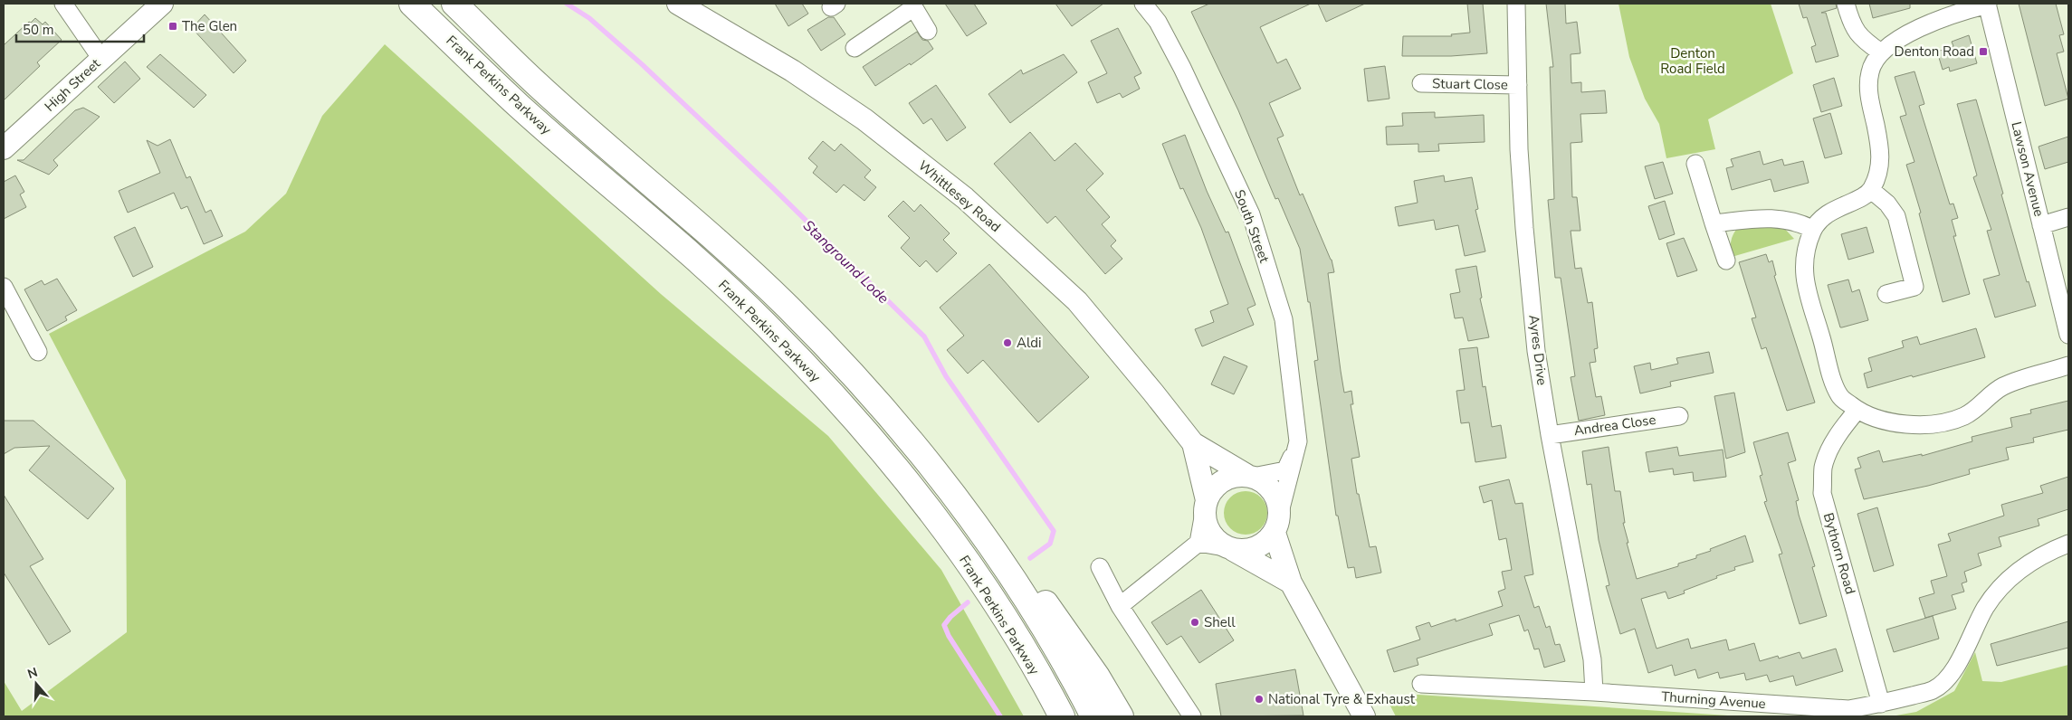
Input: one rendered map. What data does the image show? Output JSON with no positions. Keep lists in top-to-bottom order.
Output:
{
  "streets": {
    "highway": ["Frank Perkins Parkway"],
    "main road": ["High Street", "Whittlesey Road"],
    "street": [
      "Stuart Close",
      "Lawson Avenue",
      "South Street",
      "Ayres Drive",
      "Andrea Close",
      "Bythorn Road",
      "Thurning Avenue"
    ]
  },
  "crossings": [
    ["Stuart Close", "Ayres Drive"],
    ["Whittlesey Road", "South Street"],
    ["Ayres Drive", "Andrea Close"],
    ["Ayres Drive", "Thurning Avenue"],
    ["Bythorn Road", "Thurning Avenue"]
  ],
  "water": ["Stanground Lode"],
  "parks": ["Denton Road Field"],
  "places": {
    "transit": ["The Glen", "Denton Road"],
    "other": ["Aldi", "Shell", "National Tyre & Exhaust"]
  },
  "scale_bar": "50 m",
  "north": "top"
}
